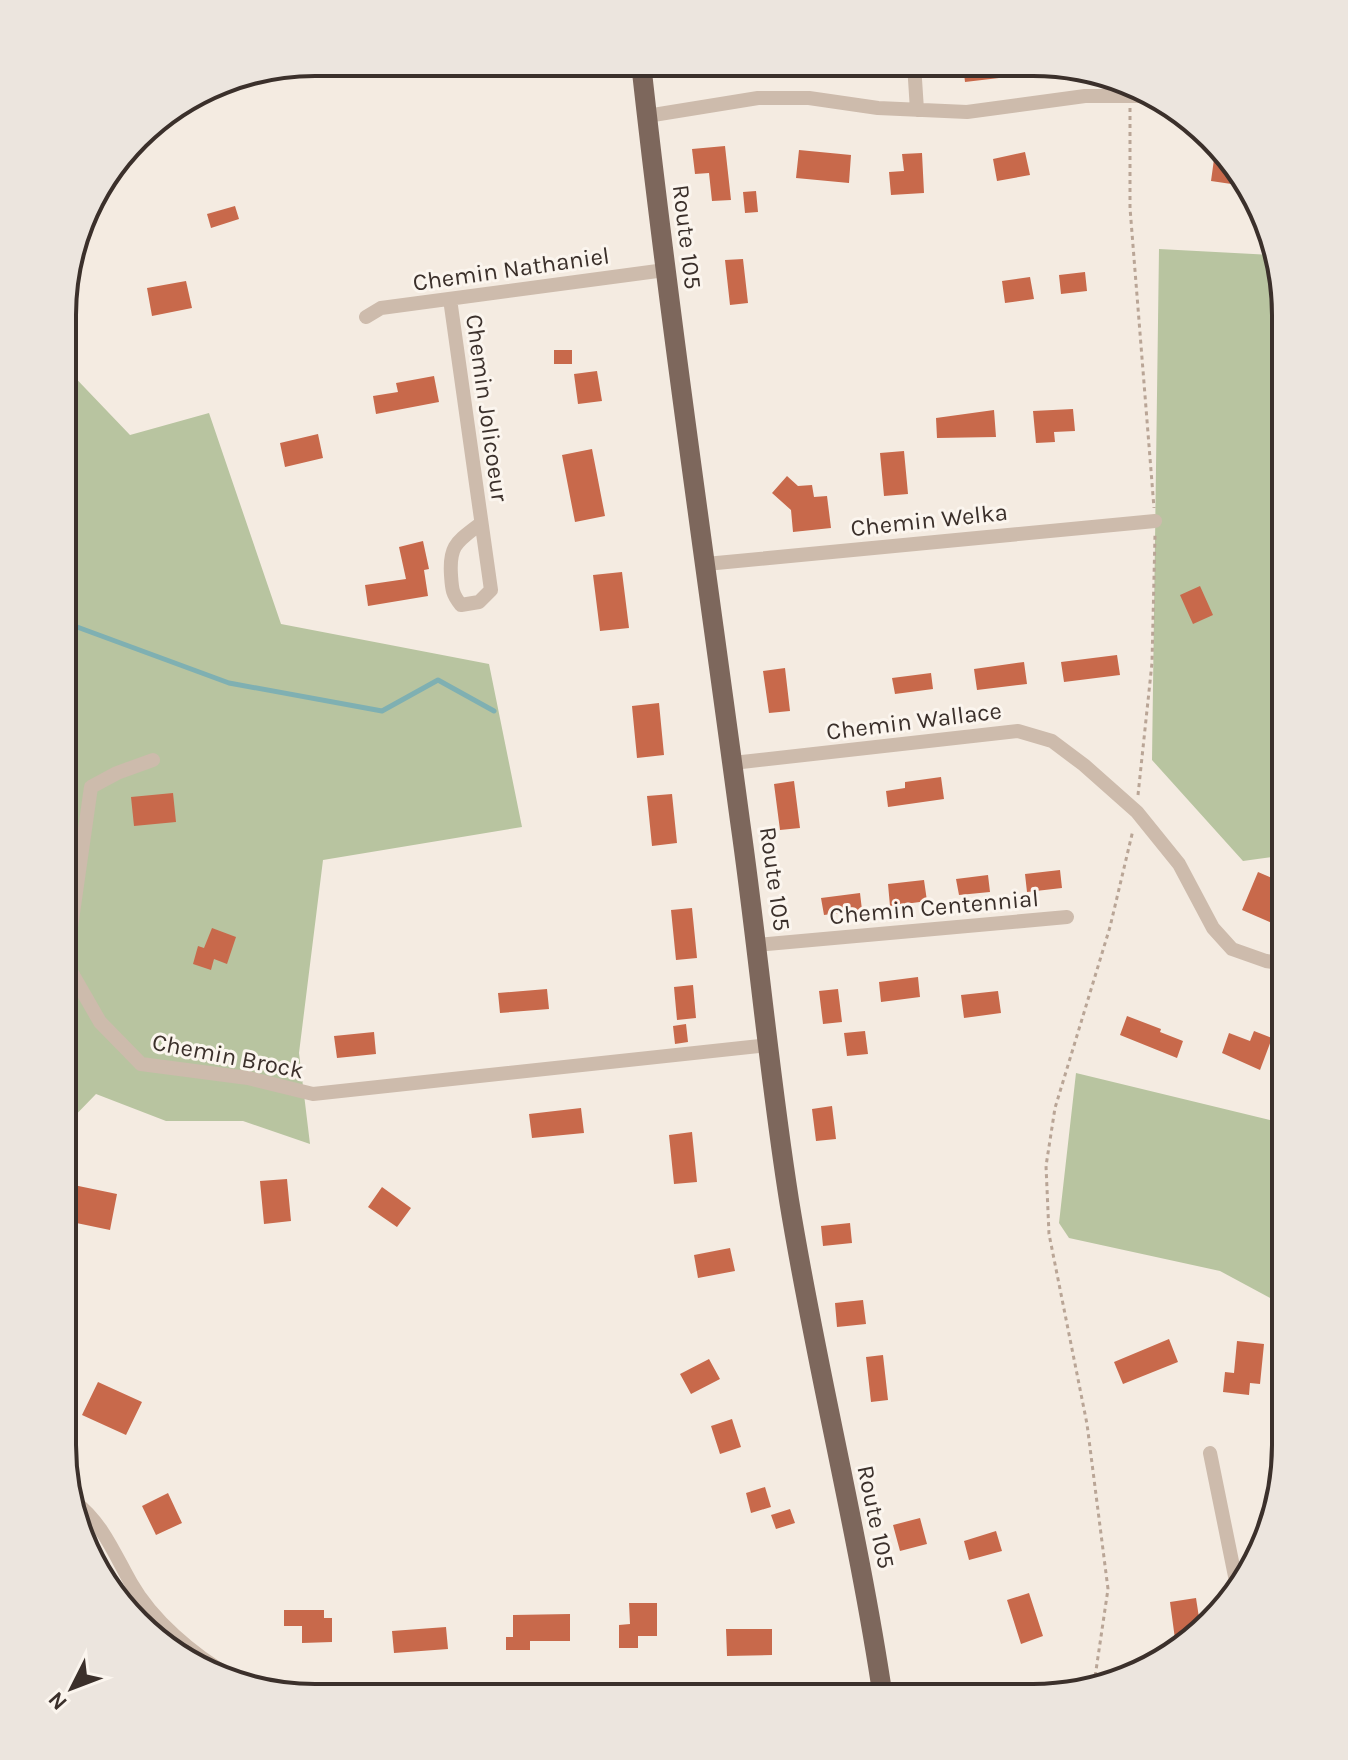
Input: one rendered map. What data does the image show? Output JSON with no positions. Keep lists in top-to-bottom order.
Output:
{
  "streets": {
    "main road": ["Route 105"],
    "street": [
      "Chemin Nathaniel",
      "Chemin Jolicoeur",
      "Chemin Welka",
      "Chemin Wallace",
      "Chemin Centennial",
      "Chemin Brock"
    ]
  },
  "crossings": [
    ["Route 105", "Chemin Nathaniel"],
    ["Route 105", "Chemin Welka"],
    ["Route 105", "Chemin Wallace"],
    ["Route 105", "Chemin Centennial"],
    ["Route 105", "Chemin Brock"],
    ["Chemin Nathaniel", "Chemin Jolicoeur"]
  ],
  "north": "bottom left"
}
